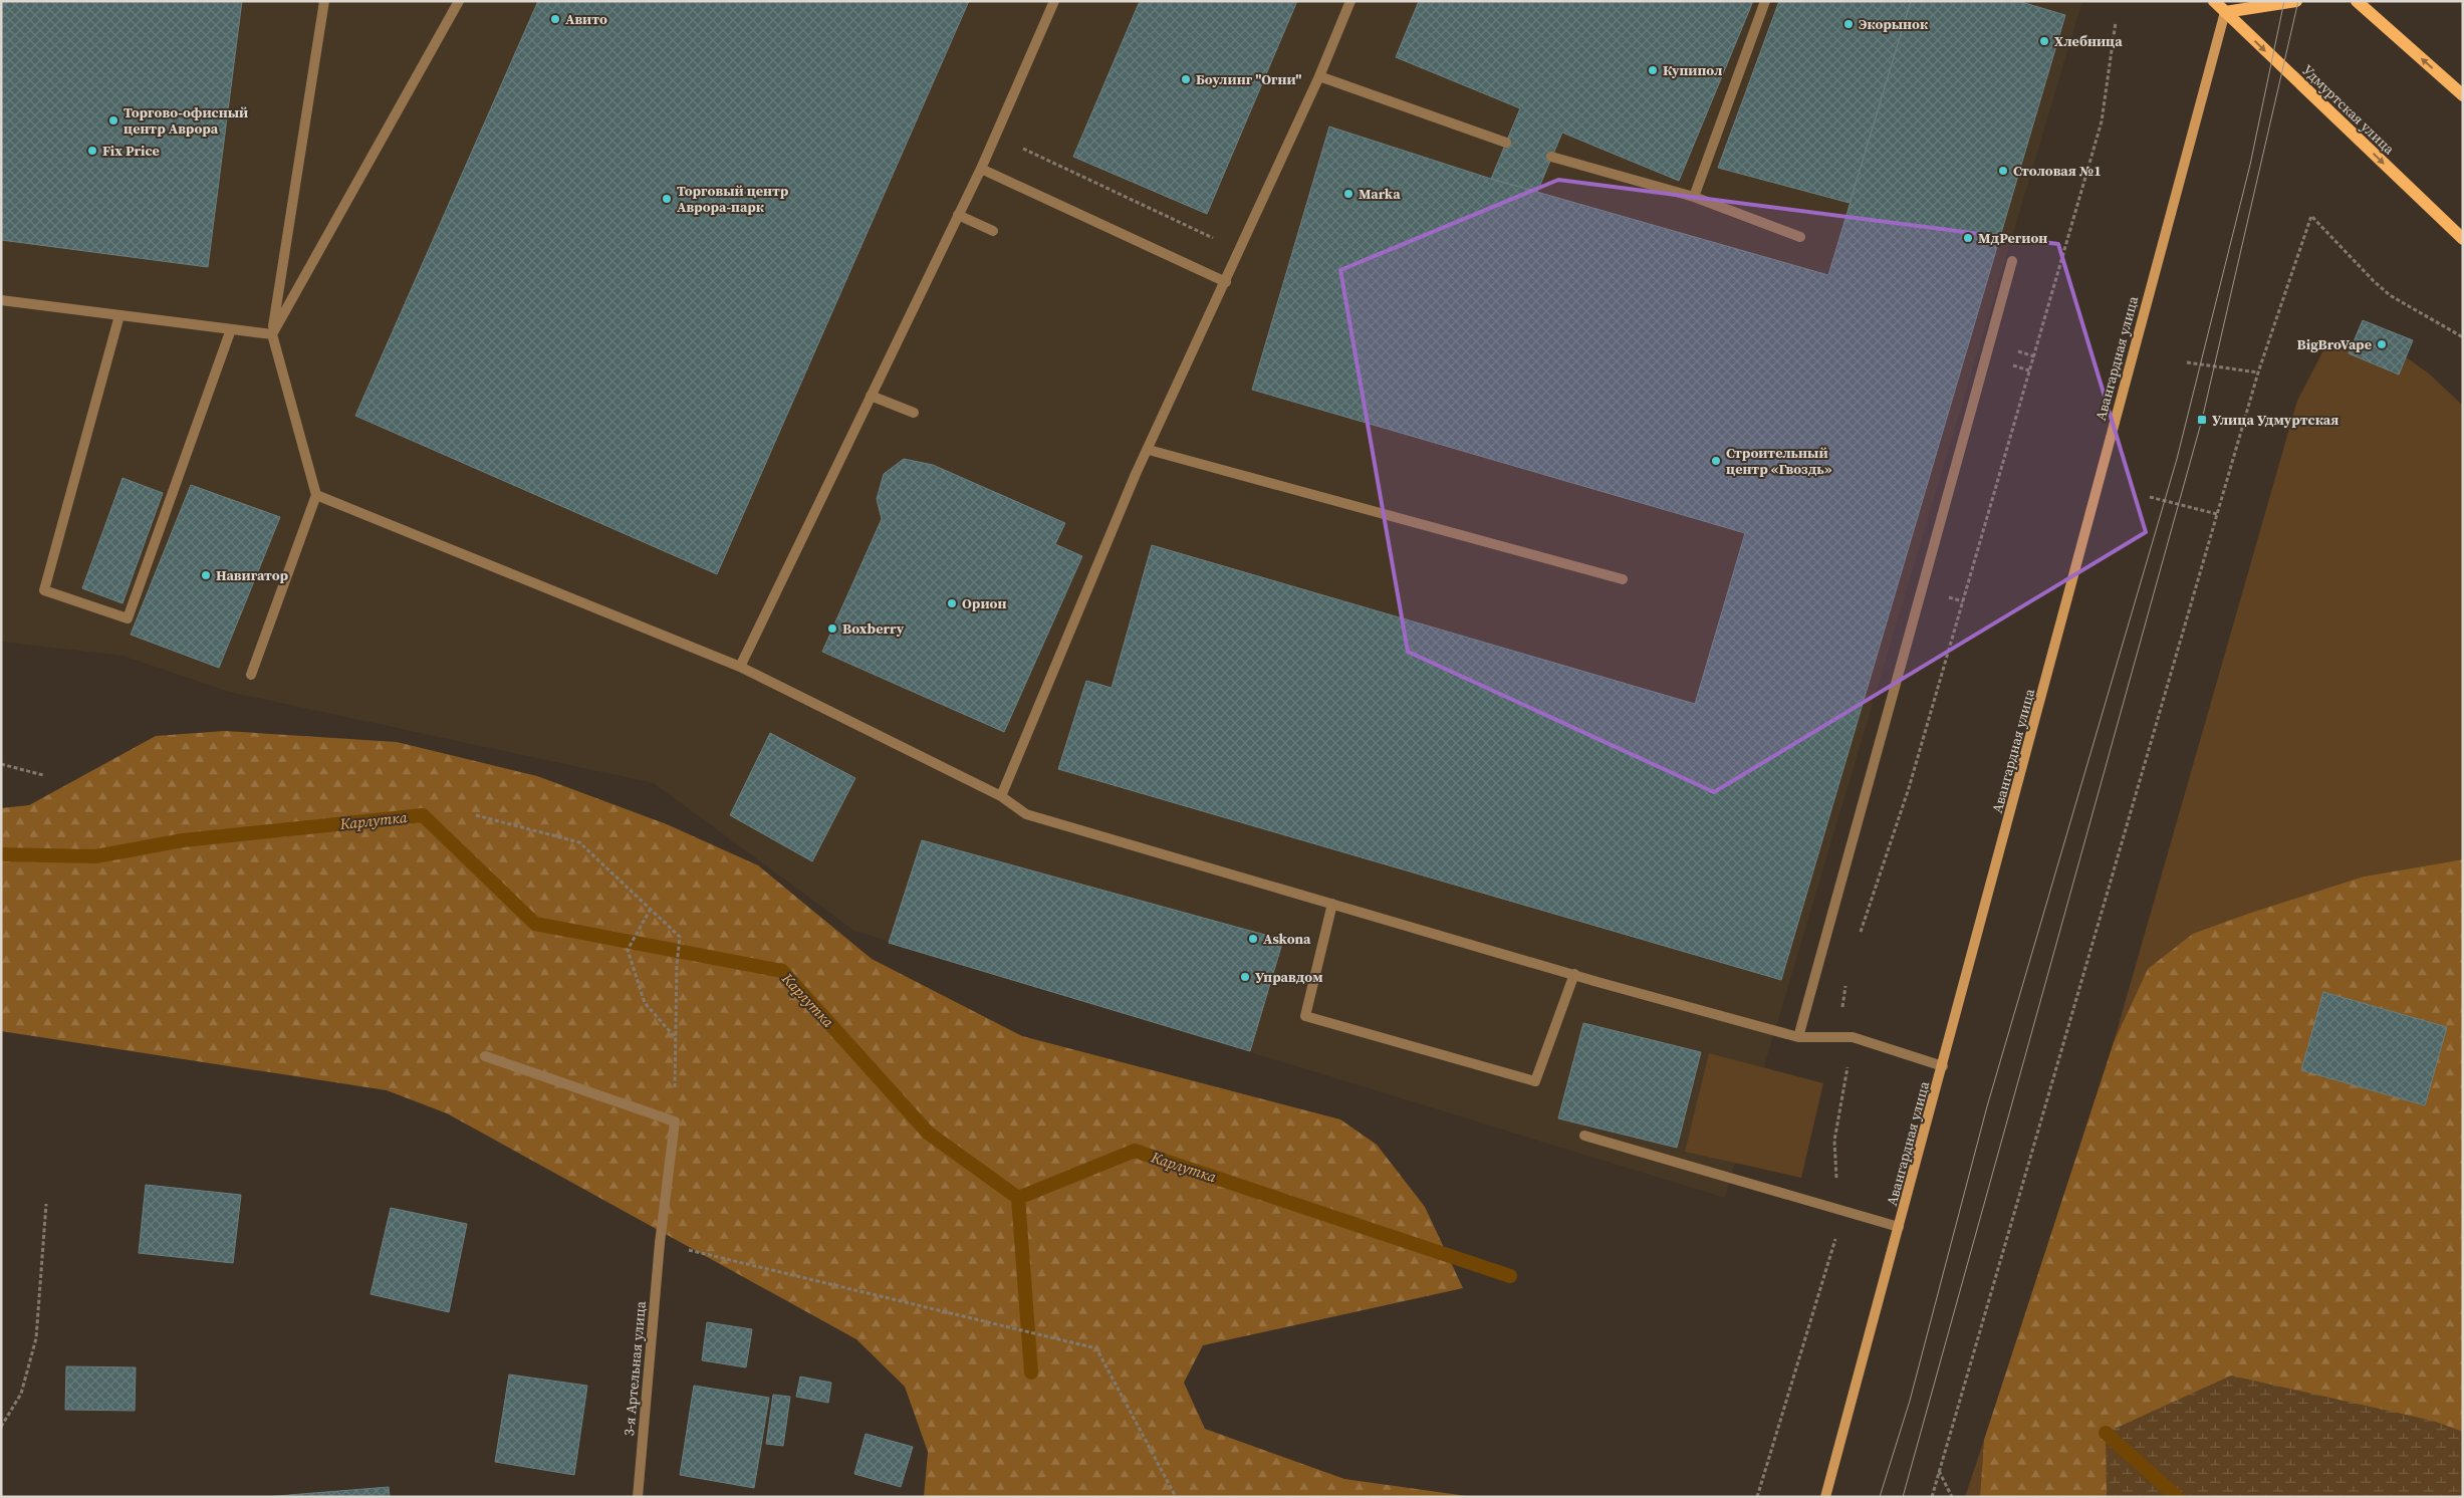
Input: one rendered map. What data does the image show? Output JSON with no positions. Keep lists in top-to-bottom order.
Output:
{
  "streets": {
    "main road": ["Удмуртская улица"],
    "street": ["Авангардная улица", "3-я Артельная улица"]
  },
  "crossings": [
    ["Удмуртская улица", "Авангардная улица"]
  ],
  "water": ["Карлутка"],
  "places": {
    "other": [
      "Авито",
      "Экорынок",
      "Хлебница",
      "Купипол",
      "Боулинг \"Огни\"",
      "Торгово-офисный центр Аврора",
      "Fix Price",
      "Столовая №1",
      "Marka",
      "Торговый центр Аврора-парк",
      "МдРегион",
      "BigBroVape",
      "Строительный центр «Гвоздь»",
      "Навигатор",
      "Орион",
      "Boxberry",
      "Askona",
      "Управдом"
    ],
    "transit": ["Улица Удмуртская"]
  }
}
